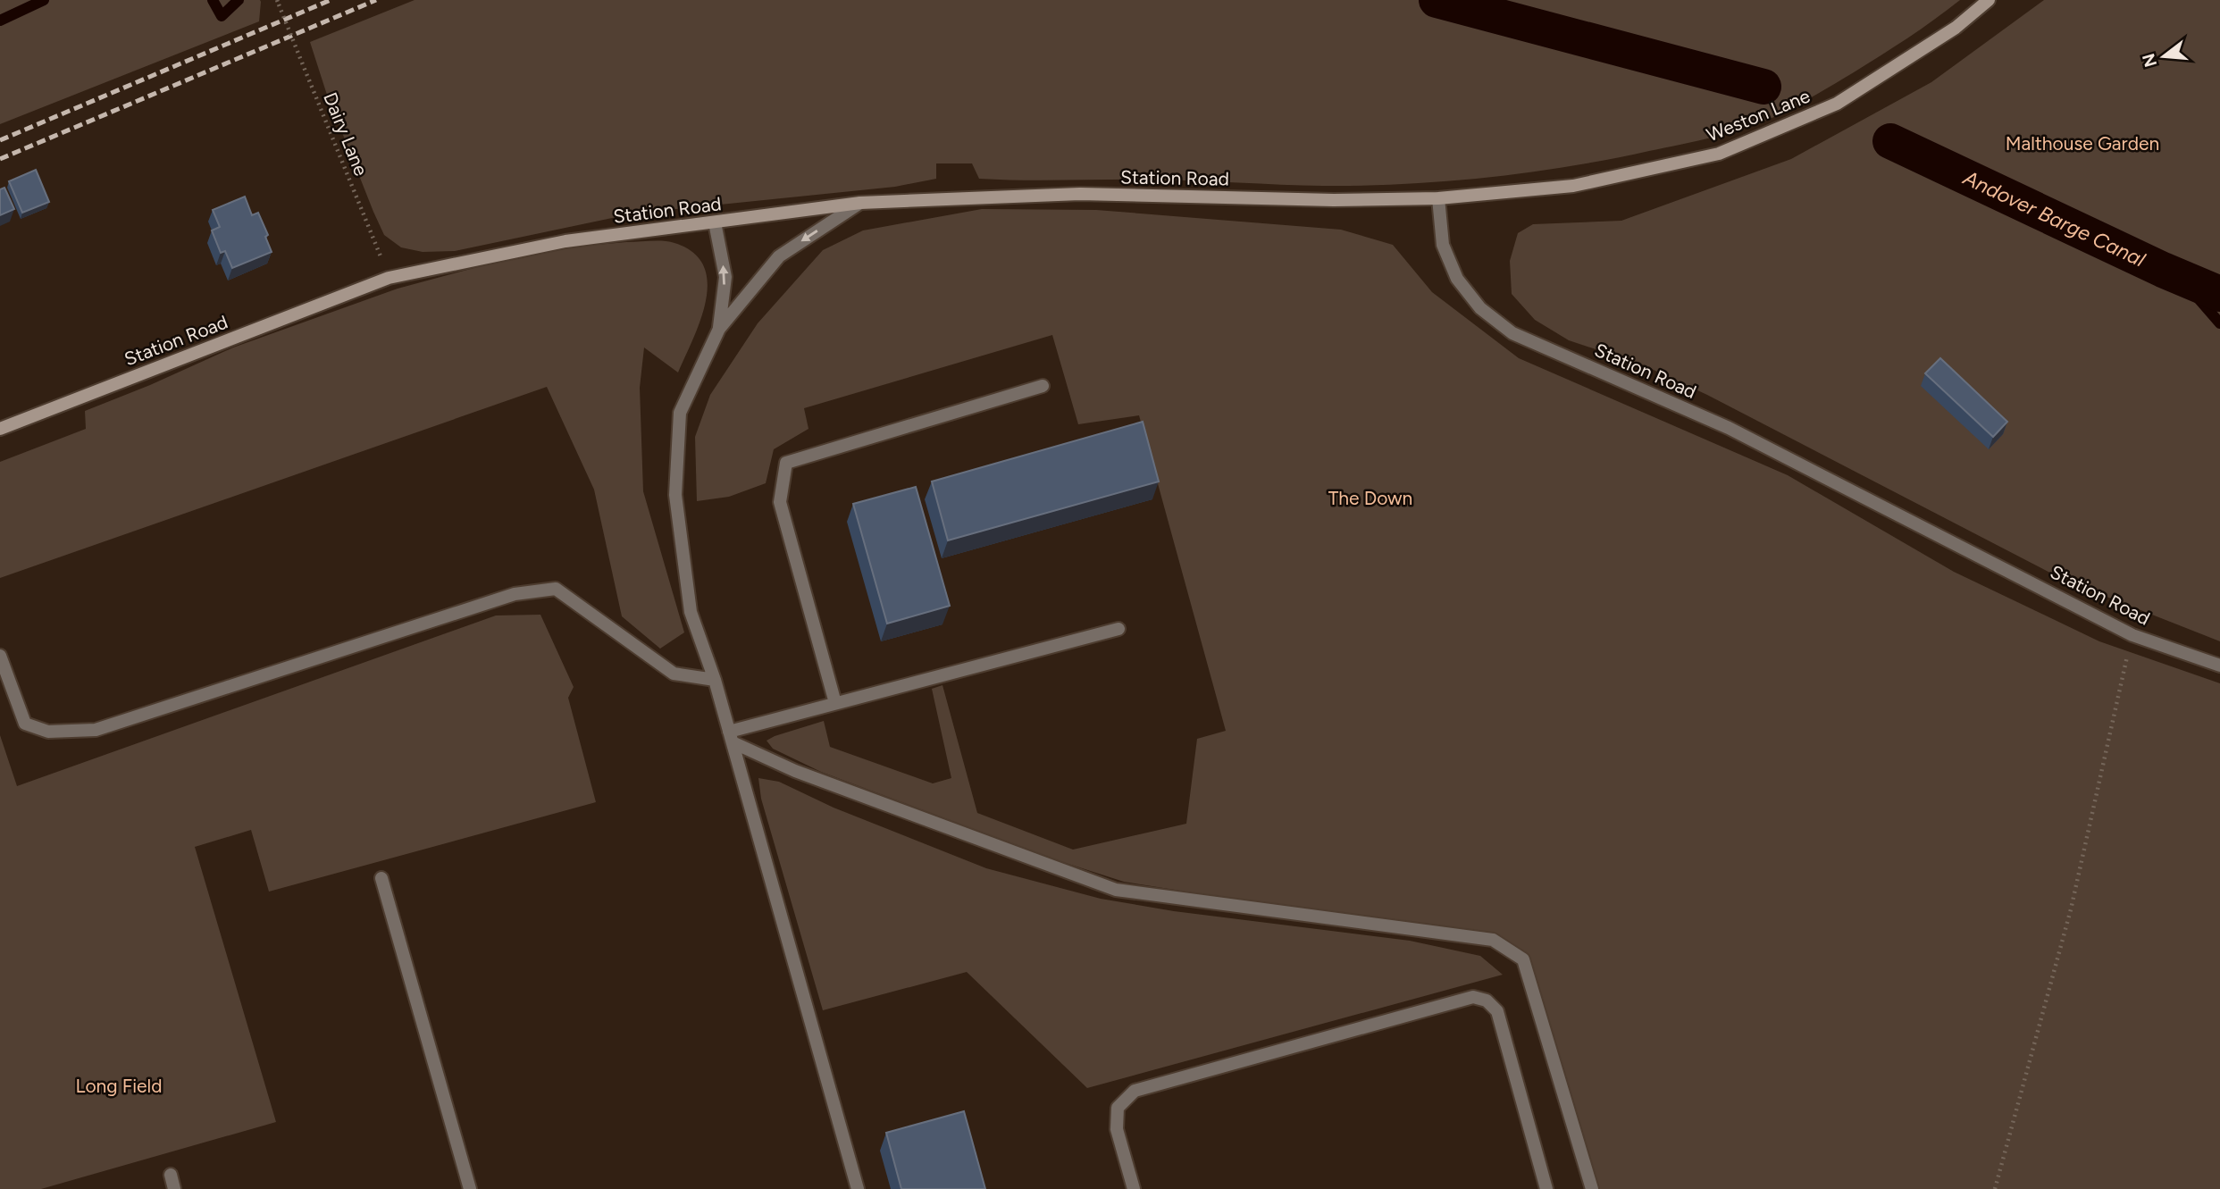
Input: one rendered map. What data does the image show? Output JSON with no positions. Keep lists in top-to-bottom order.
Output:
{
  "streets": {
    "street": ["Weston Lane", "Station Road"],
    "path": ["Dairy Lane"]
  },
  "crossings": [
    ["Weston Lane", "Station Road"],
    ["Dairy Lane", "Station Road"]
  ],
  "water": ["Andover Barge Canal"],
  "parks": ["Malthouse Garden", "The Down", "Long Field"],
  "north": "left"
}
